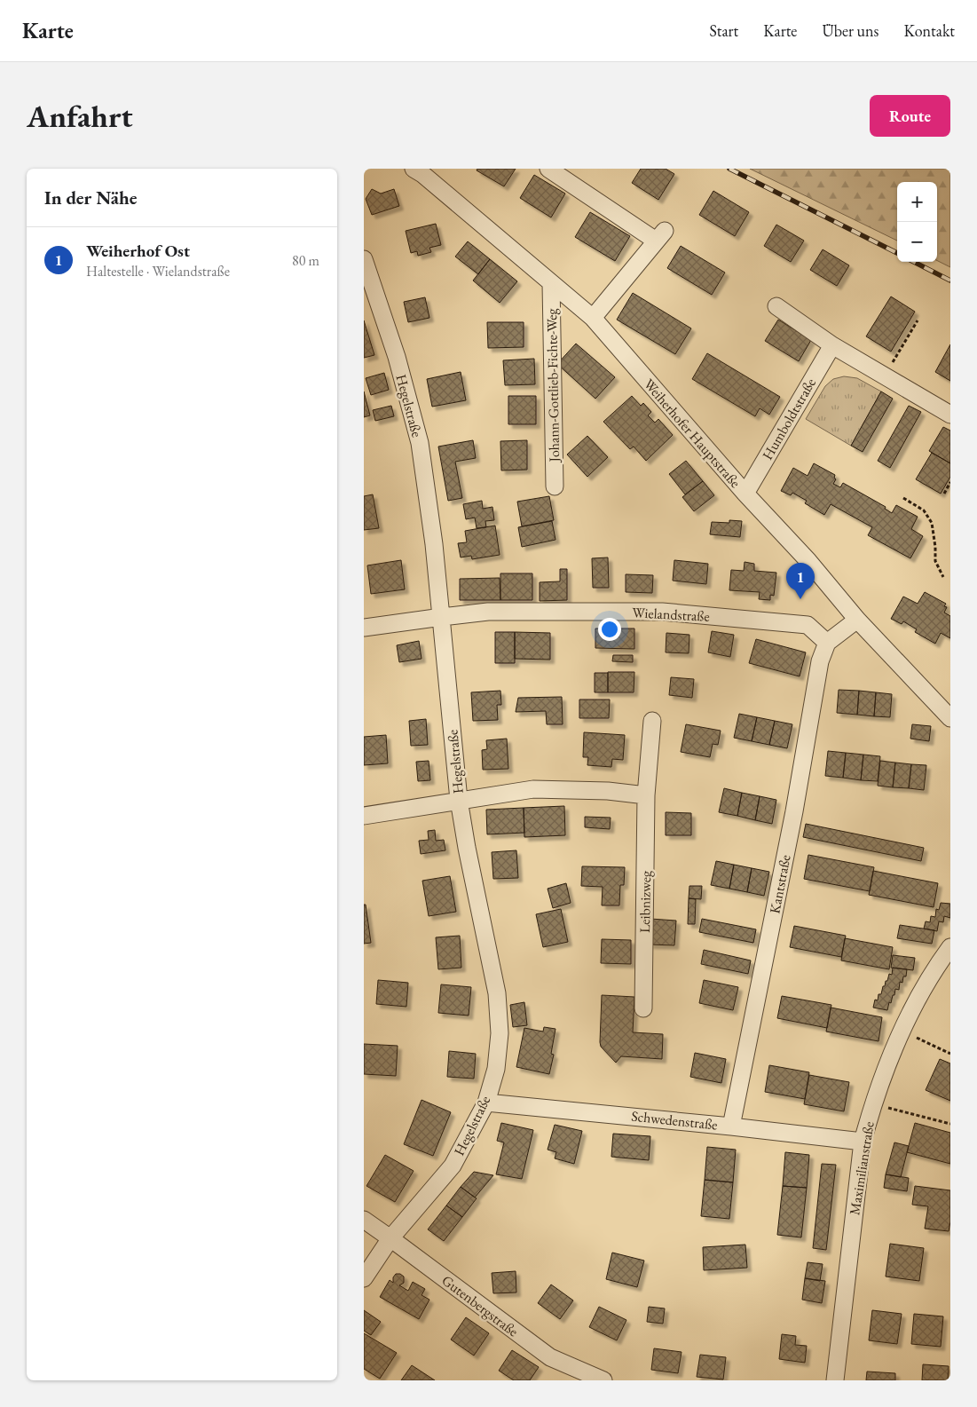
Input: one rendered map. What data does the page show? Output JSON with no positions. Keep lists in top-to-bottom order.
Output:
{
  "streets": {
    "street": [
      "Johann-Gottlieb-Fichte-Weg",
      "Hegelstraße",
      "Humboldtstraße",
      "Weiherhofer Hauptstraße",
      "Wielandstraße",
      "Kantstraße",
      "Leibnizweg",
      "Schwedenstraße",
      "Maximilianstraße",
      "Gutenbergstraße"
    ]
  },
  "crossings": [
    ["Johann-Gottlieb-Fichte-Weg", "Weiherhofer Hauptstraße"],
    ["Hegelstraße", "Wielandstraße"],
    ["Hegelstraße", "Schwedenstraße"],
    ["Hegelstraße", "Gutenbergstraße"],
    ["Humboldtstraße", "Weiherhofer Hauptstraße"],
    ["Wielandstraße", "Kantstraße"],
    ["Kantstraße", "Schwedenstraße"],
    ["Schwedenstraße", "Maximilianstraße"]
  ],
  "page": {
    "header": "Karte",
    "nav": [
      "Start",
      "Karte",
      "Über uns",
      "Kontakt"
    ],
    "buttons": "Route",
    "title": "Anfahrt",
    "heading": "In der Nähe",
    "map_buttons": ["+", "−"],
    "list": [
      {
        "mark": "1",
        "name": "Weiherhof Ost",
        "note": "Haltestelle · Wielandstraße",
        "value": "80 m"
      }
    ],
    "pins": "1"
  }
}
